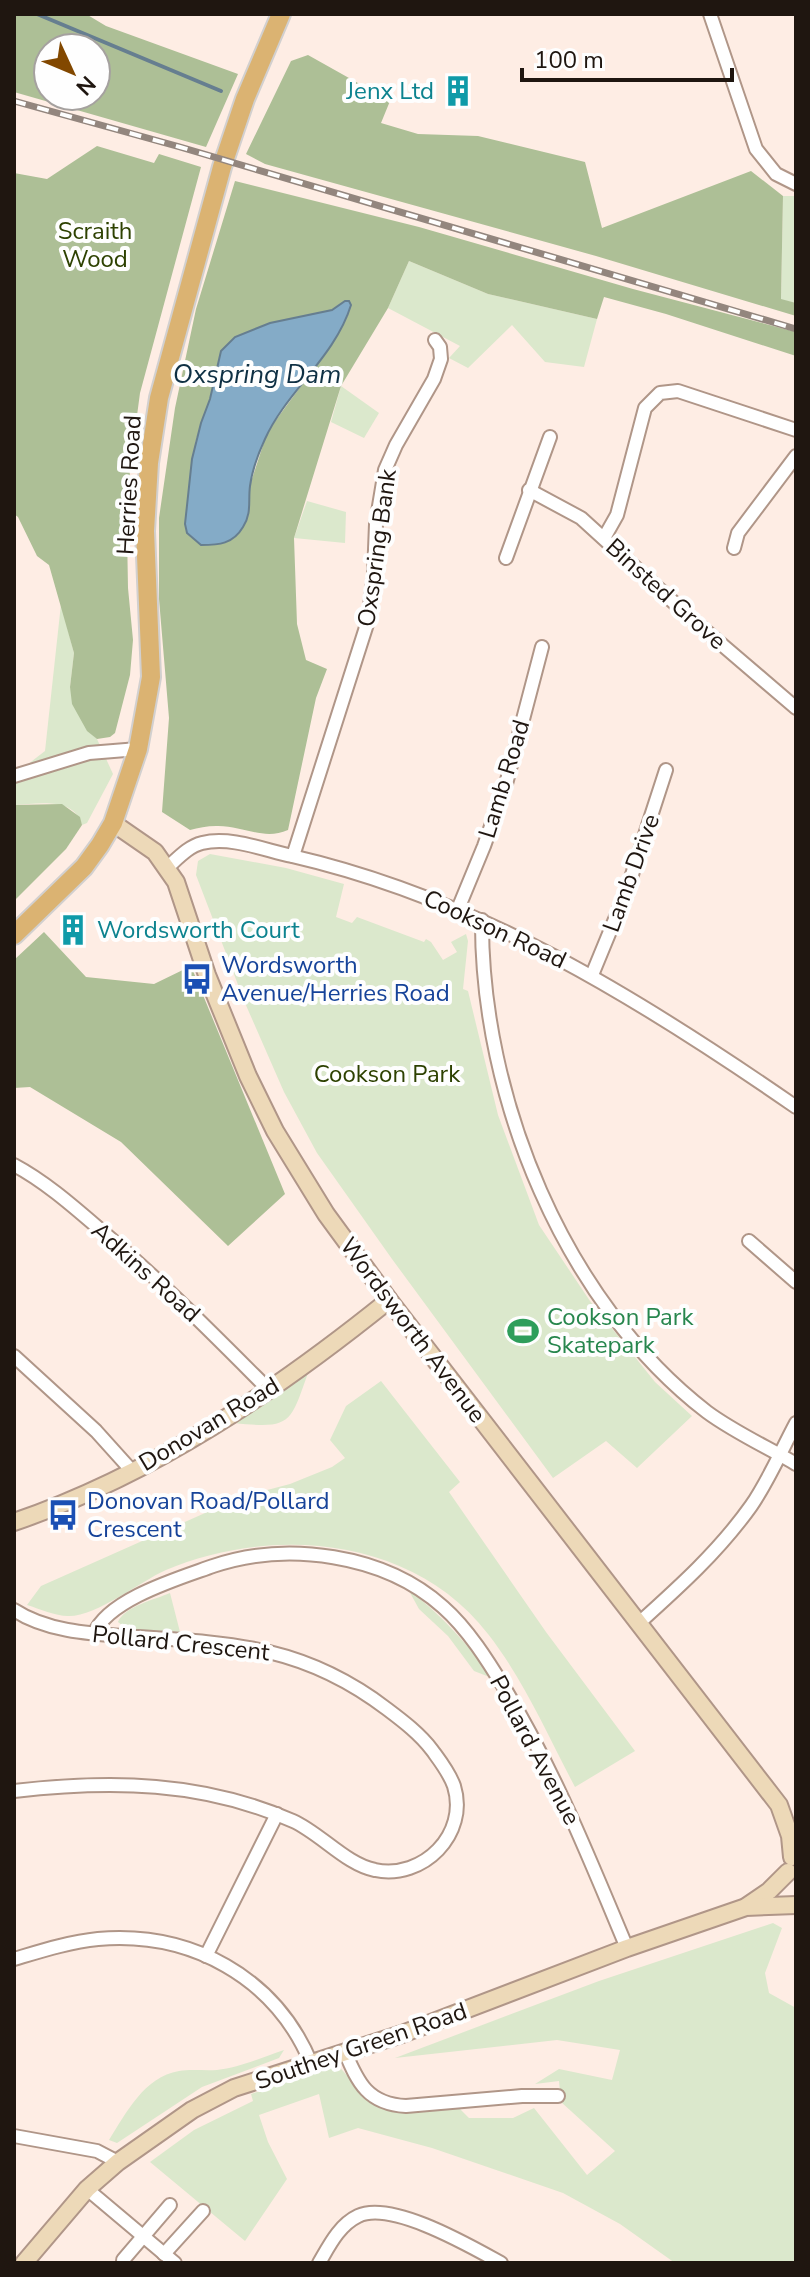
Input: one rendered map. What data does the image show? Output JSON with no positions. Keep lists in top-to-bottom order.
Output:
{
  "streets": {
    "main road": ["Herries Road"],
    "street": [
      "Oxspring Bank",
      "Binsted Grove",
      "Lamb Road",
      "Lamb Drive",
      "Cookson Road",
      "Adkins Road",
      "Wordsworth Avenue",
      "Donovan Road",
      "Pollard Crescent",
      "Pollard Avenue",
      "Southey Green Road"
    ]
  },
  "crossings": [
    ["Herries Road", "Wordsworth Avenue"],
    ["Oxspring Bank", "Cookson Road"],
    ["Lamb Road", "Cookson Road"],
    ["Lamb Drive", "Cookson Road"],
    ["Cookson Road", "Wordsworth Avenue"],
    ["Adkins Road", "Donovan Road"],
    ["Wordsworth Avenue", "Donovan Road"],
    ["Wordsworth Avenue", "Southey Green Road"],
    ["Pollard Crescent", "Pollard Avenue"],
    ["Pollard Avenue", "Southey Green Road"]
  ],
  "water": ["Oxspring Dam"],
  "parks": ["Scraith Wood", "Cookson Park"],
  "places": {
    "building": ["Jenx Ltd", "Wordsworth Court"],
    "bus stop": ["Wordsworth Avenue/Herries Road", "Donovan Road/Pollard Crescent"],
    "sports": ["Cookson Park Skatepark"]
  },
  "scale_bar": "100 m",
  "north": "bottom right"
}
